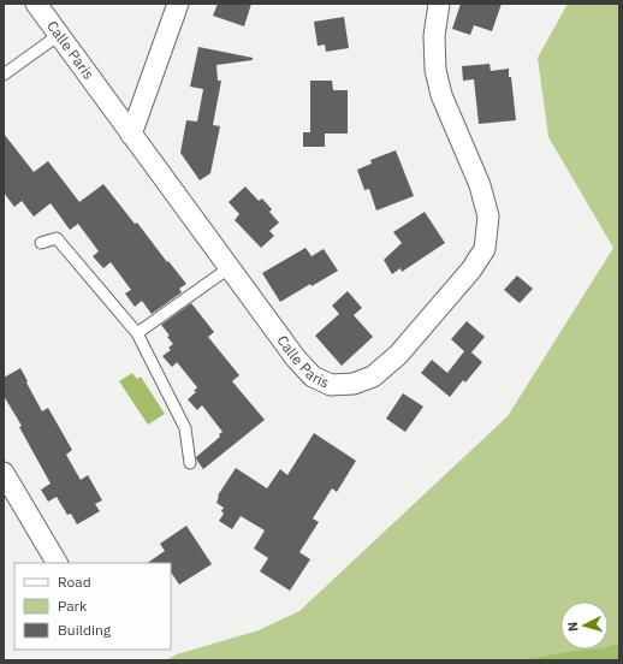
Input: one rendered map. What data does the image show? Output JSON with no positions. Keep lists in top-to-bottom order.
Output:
{
  "streets": {
    "street": ["Calle Paris"]
  },
  "legend": ["Road", "Park", "Building"],
  "north": "left"
}
